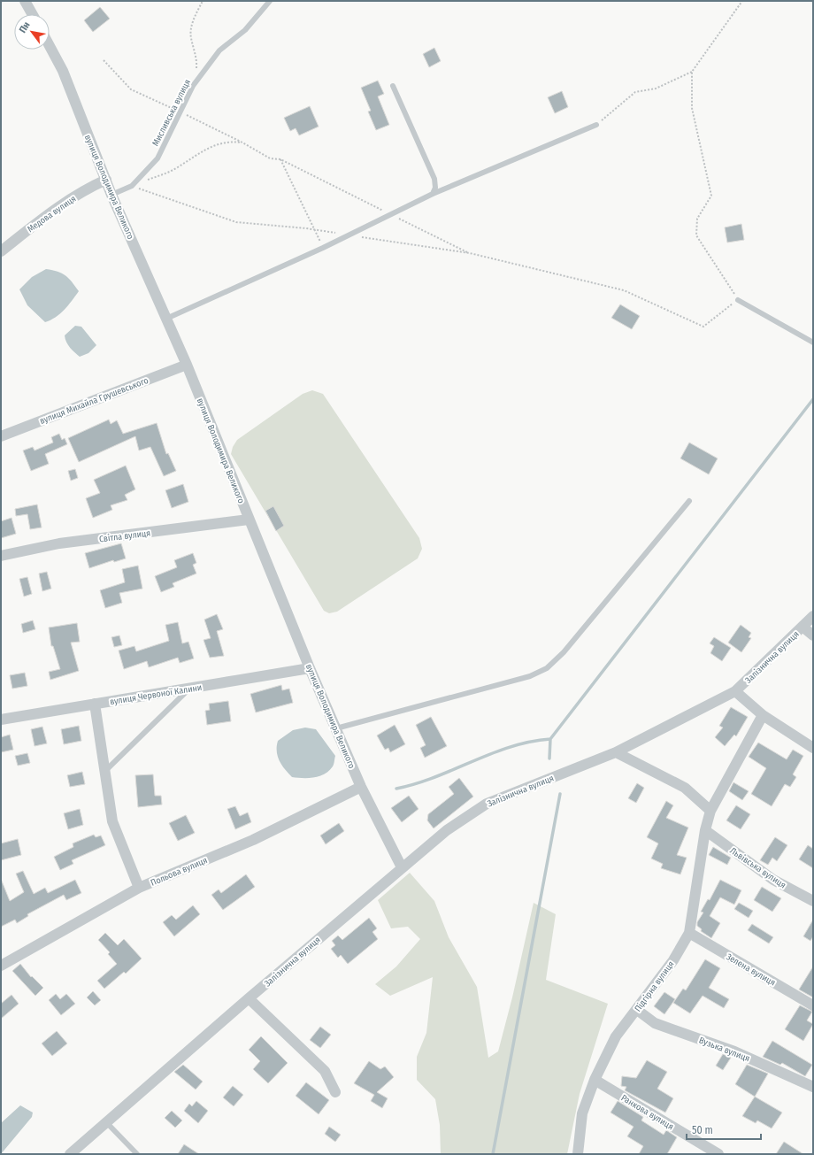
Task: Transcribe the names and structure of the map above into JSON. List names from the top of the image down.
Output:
{
  "streets": {
    "street": [
      "вулиця Володимира Великого",
      "Медова вулиця",
      "вулиця Михайла Грушевського",
      "Світла вулиця",
      "Залізнична вулиця",
      "вулиця Червоної Калини",
      "Львівська вулиця",
      "Польова вулиця",
      "Зелена вулиця",
      "Підгірна вулиця",
      "Вузька вулиця",
      "Ранкова вулиця"
    ],
    "lane": ["Мисливська вулиця"]
  },
  "crossings": [
    ["Мисливська вулиця", "вулиця Володимира Великого"],
    ["вулиця Володимира Великого", "Медова вулиця"],
    ["вулиця Володимира Великого", "вулиця Михайла Грушевського"],
    ["вулиця Володимира Великого", "Світла вулиця"],
    ["вулиця Володимира Великого", "Залізнична вулиця"],
    ["вулиця Володимира Великого", "вулиця Червоної Калини"],
    ["вулиця Володимира Великого", "Польова вулиця"],
    ["Львівська вулиця", "Підгірна вулиця"],
    ["Зелена вулиця", "Підгірна вулиця"],
    ["Підгірна вулиця", "Вузька вулиця"],
    ["Підгірна вулиця", "Ранкова вулиця"]
  ],
  "scale_bar": "50 m",
  "north": "top left"
}
